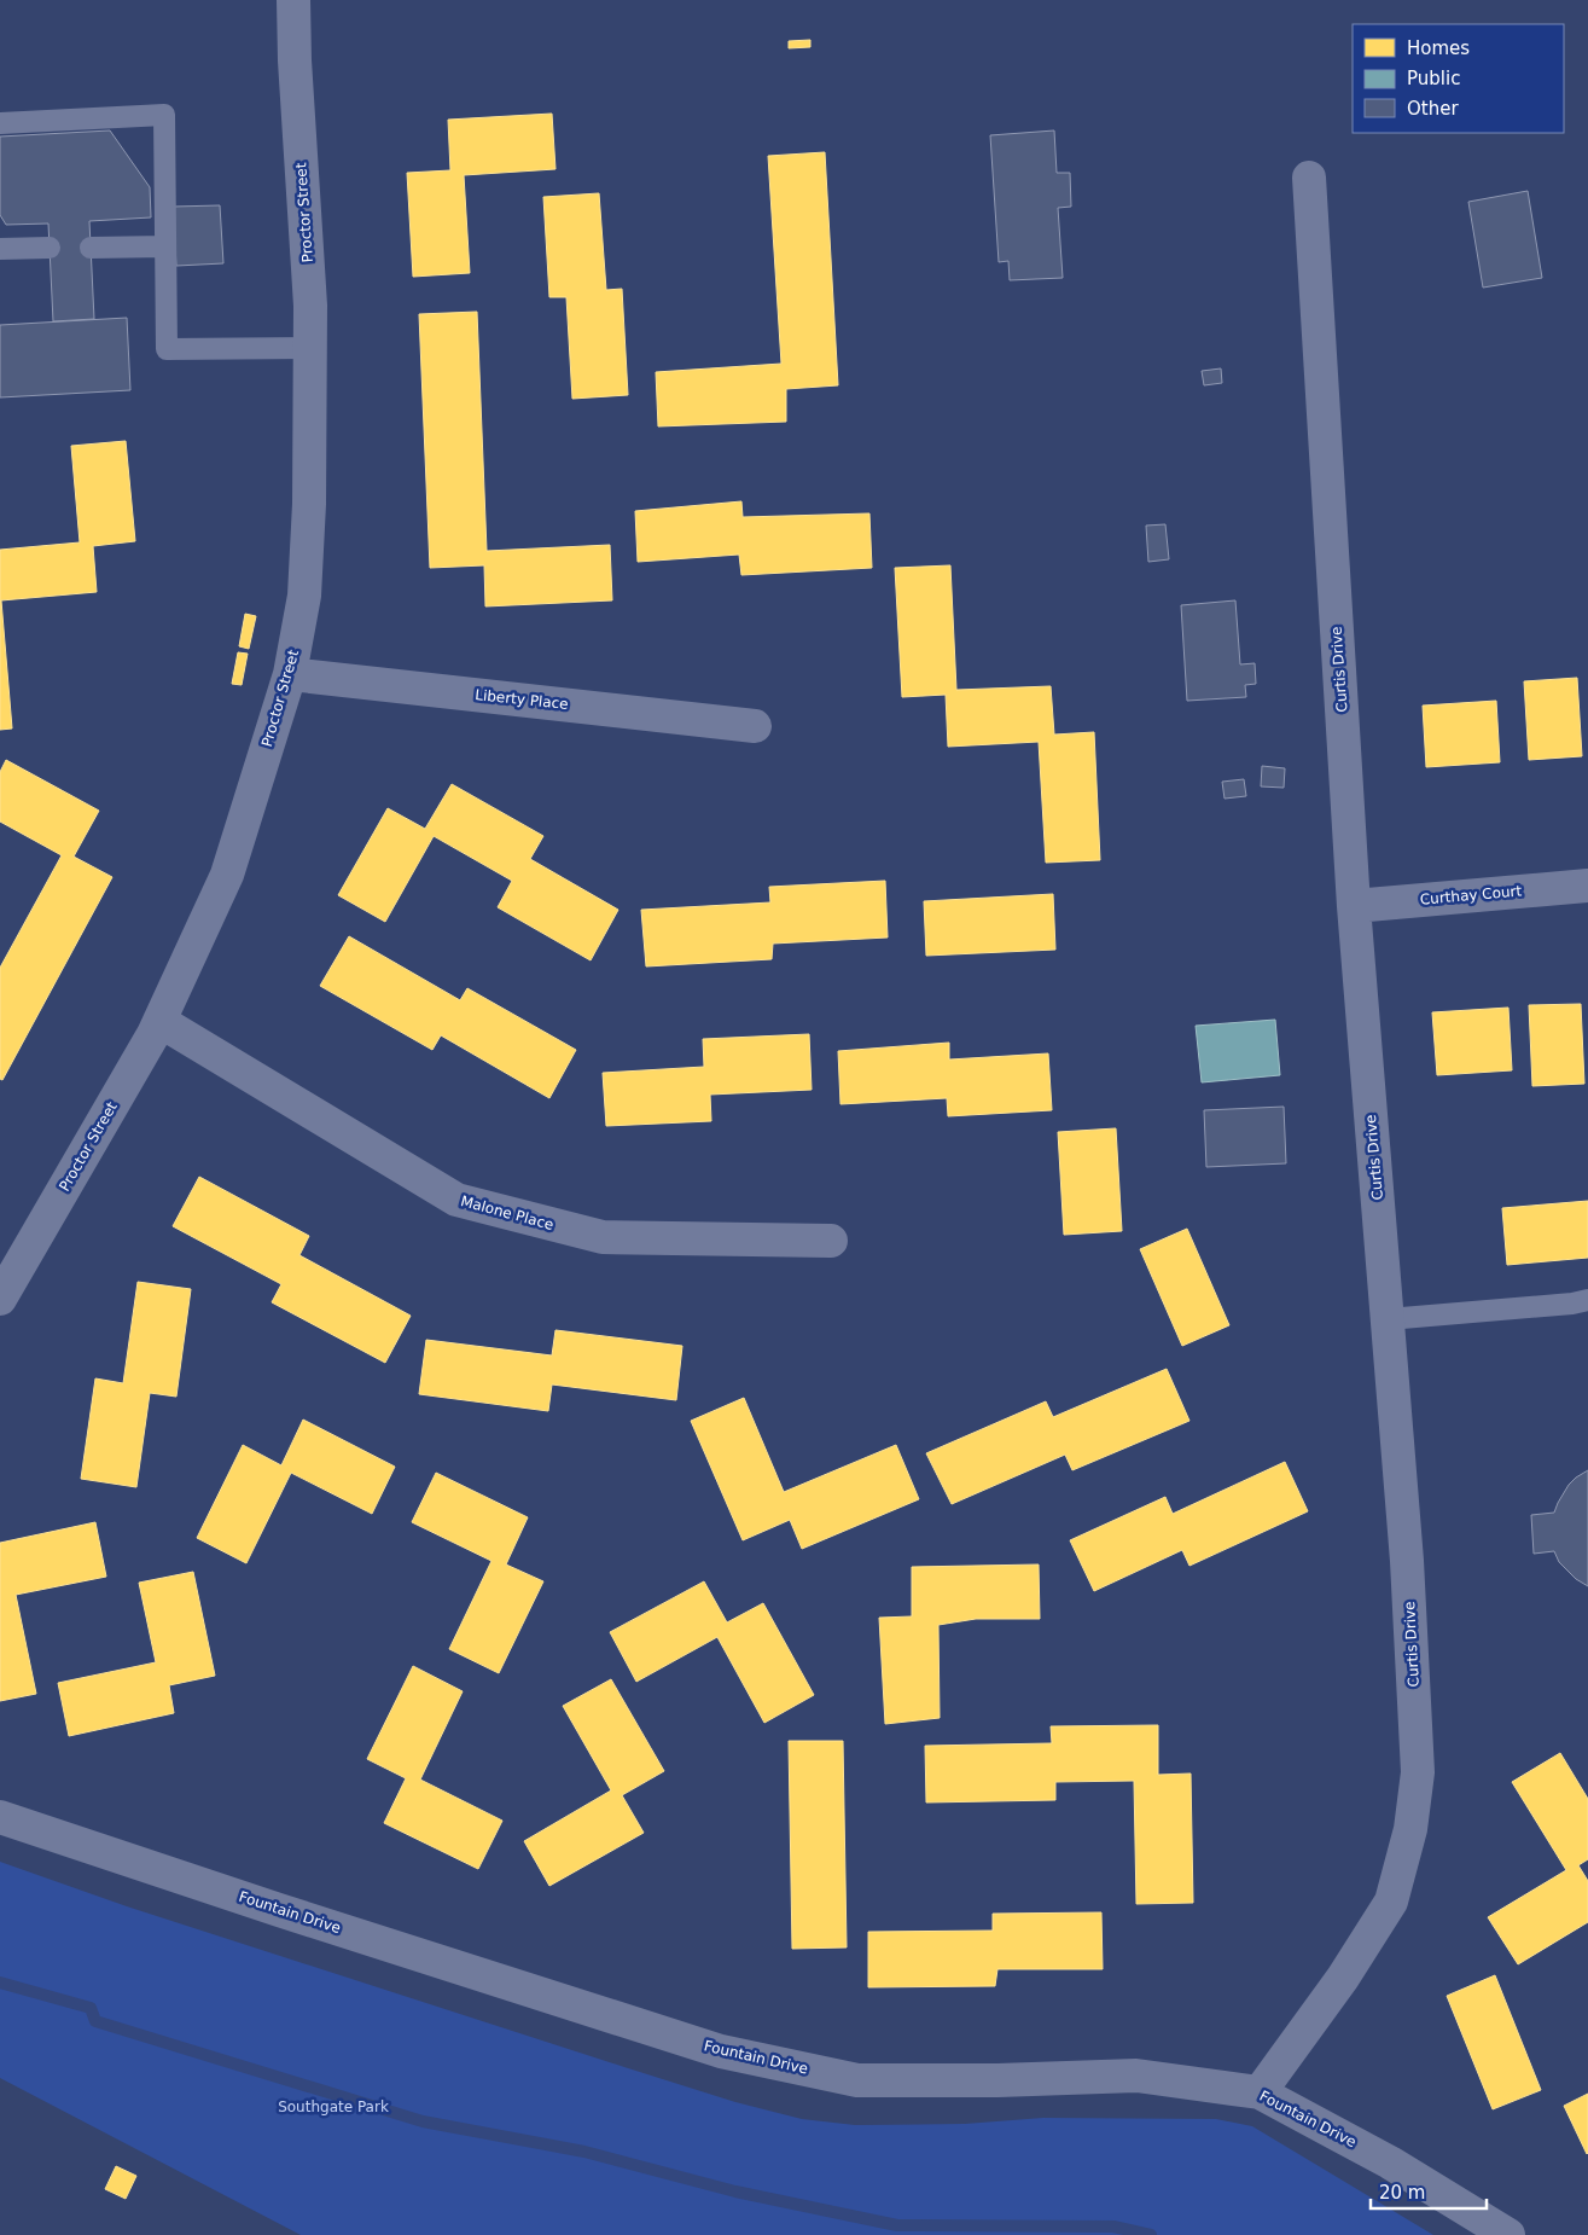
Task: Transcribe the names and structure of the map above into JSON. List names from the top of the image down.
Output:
{
  "streets": {
    "street": [
      "Proctor Street",
      "Curtis Drive",
      "Liberty Place",
      "Curthay Court",
      "Malone Place",
      "Fountain Drive"
    ]
  },
  "crossings": [
    ["Proctor Street", "Liberty Place"],
    ["Proctor Street", "Malone Place"],
    ["Curtis Drive", "Curthay Court"],
    ["Curtis Drive", "Fountain Drive"]
  ],
  "parks": ["Southgate Park"],
  "legend": ["Homes", "Public", "Other"],
  "scale_bar": "20 m"
}
